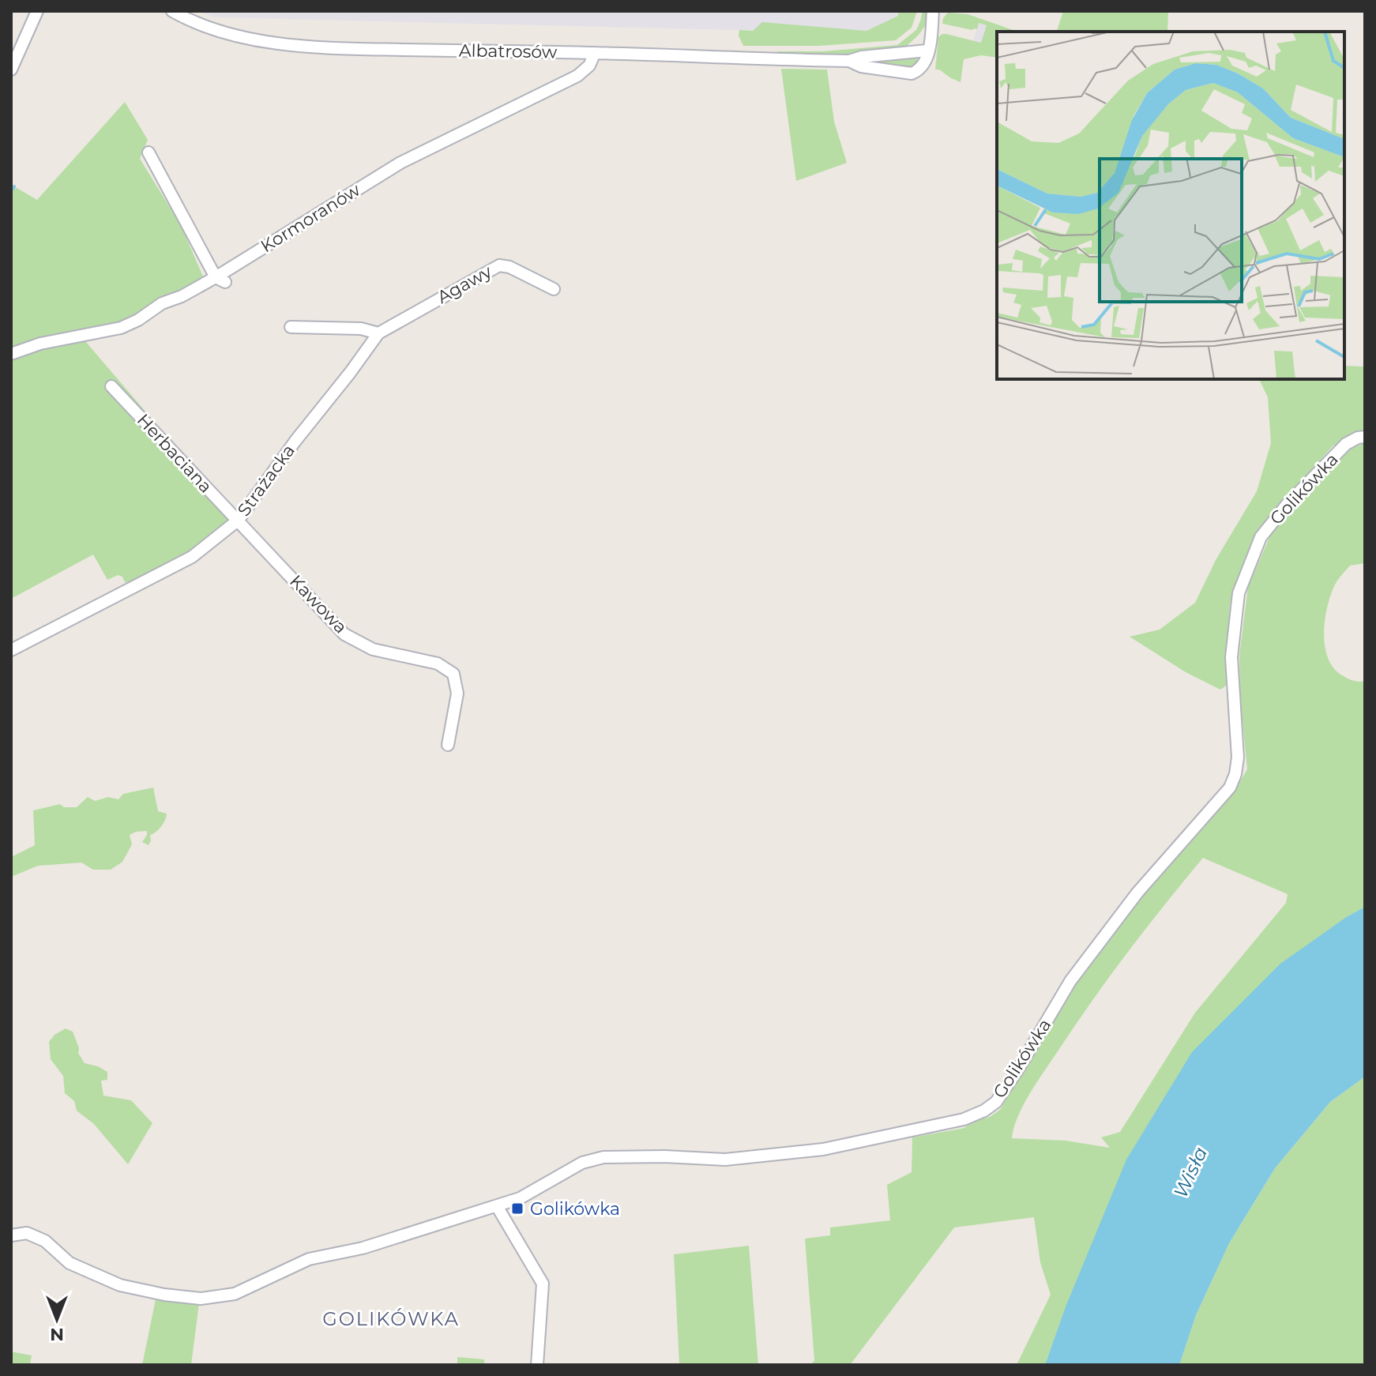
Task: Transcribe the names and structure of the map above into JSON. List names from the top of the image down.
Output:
{
  "streets": {
    "street": [
      "Albatrosów",
      "Kormoranów",
      "Agawy",
      "Herbaciana",
      "Strażacka",
      "Golikówka",
      "Kawowa"
    ]
  },
  "crossings": [
    ["Albatrosów", "Kormoranów"],
    ["Agawy", "Strażacka"],
    ["Herbaciana", "Strażacka"],
    ["Herbaciana", "Kawowa"],
    ["Strażacka", "Kawowa"]
  ],
  "districts": ["GOLIKÓWKA"],
  "water": ["Wisła"],
  "places": {
    "transit": ["Golikówka"]
  },
  "north": "bottom"
}
